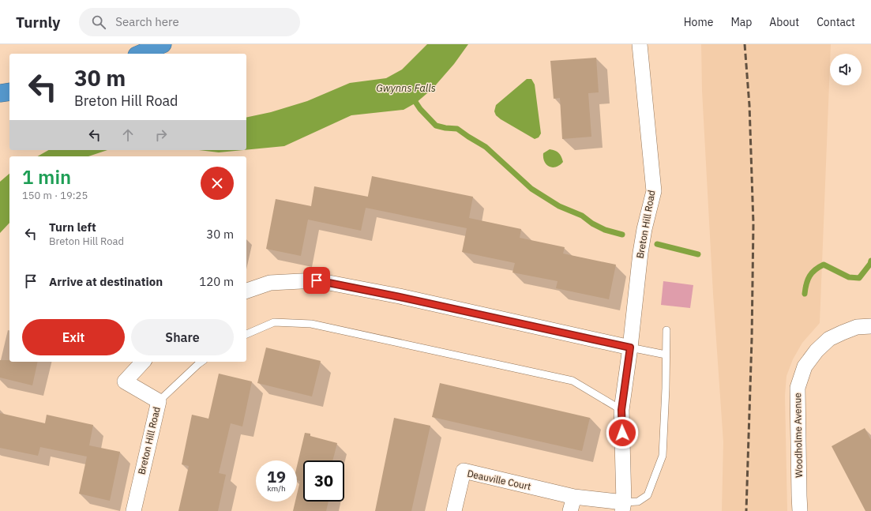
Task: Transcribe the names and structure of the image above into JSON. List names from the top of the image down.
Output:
{
  "streets": {
    "street": ["Breton Hill Road", "Woodholme Avenue", "Deauville Court"]
  },
  "crossings": [
    ["Breton Hill Road", "Deauville Court"]
  ],
  "water": ["Gwynns Falls"],
  "page": {
    "header": "Turnly",
    "search": "Search here",
    "nav": [
      "Home",
      "Map",
      "About",
      "Contact"
    ],
    "turn": ["30 m", "Breton Hill Road"],
    "heading": ["1 min", "150 m · 19:25"],
    "list": [
      {
        "name": "Turn left",
        "note": "Breton Hill Road",
        "value": "30 m"
      },
      {
        "name": "Arrive at destination",
        "value": "120 m"
      }
    ],
    "buttons": ["Exit", "Share"],
    "speed": "19 km/h",
    "limit": "30"
  }
}
